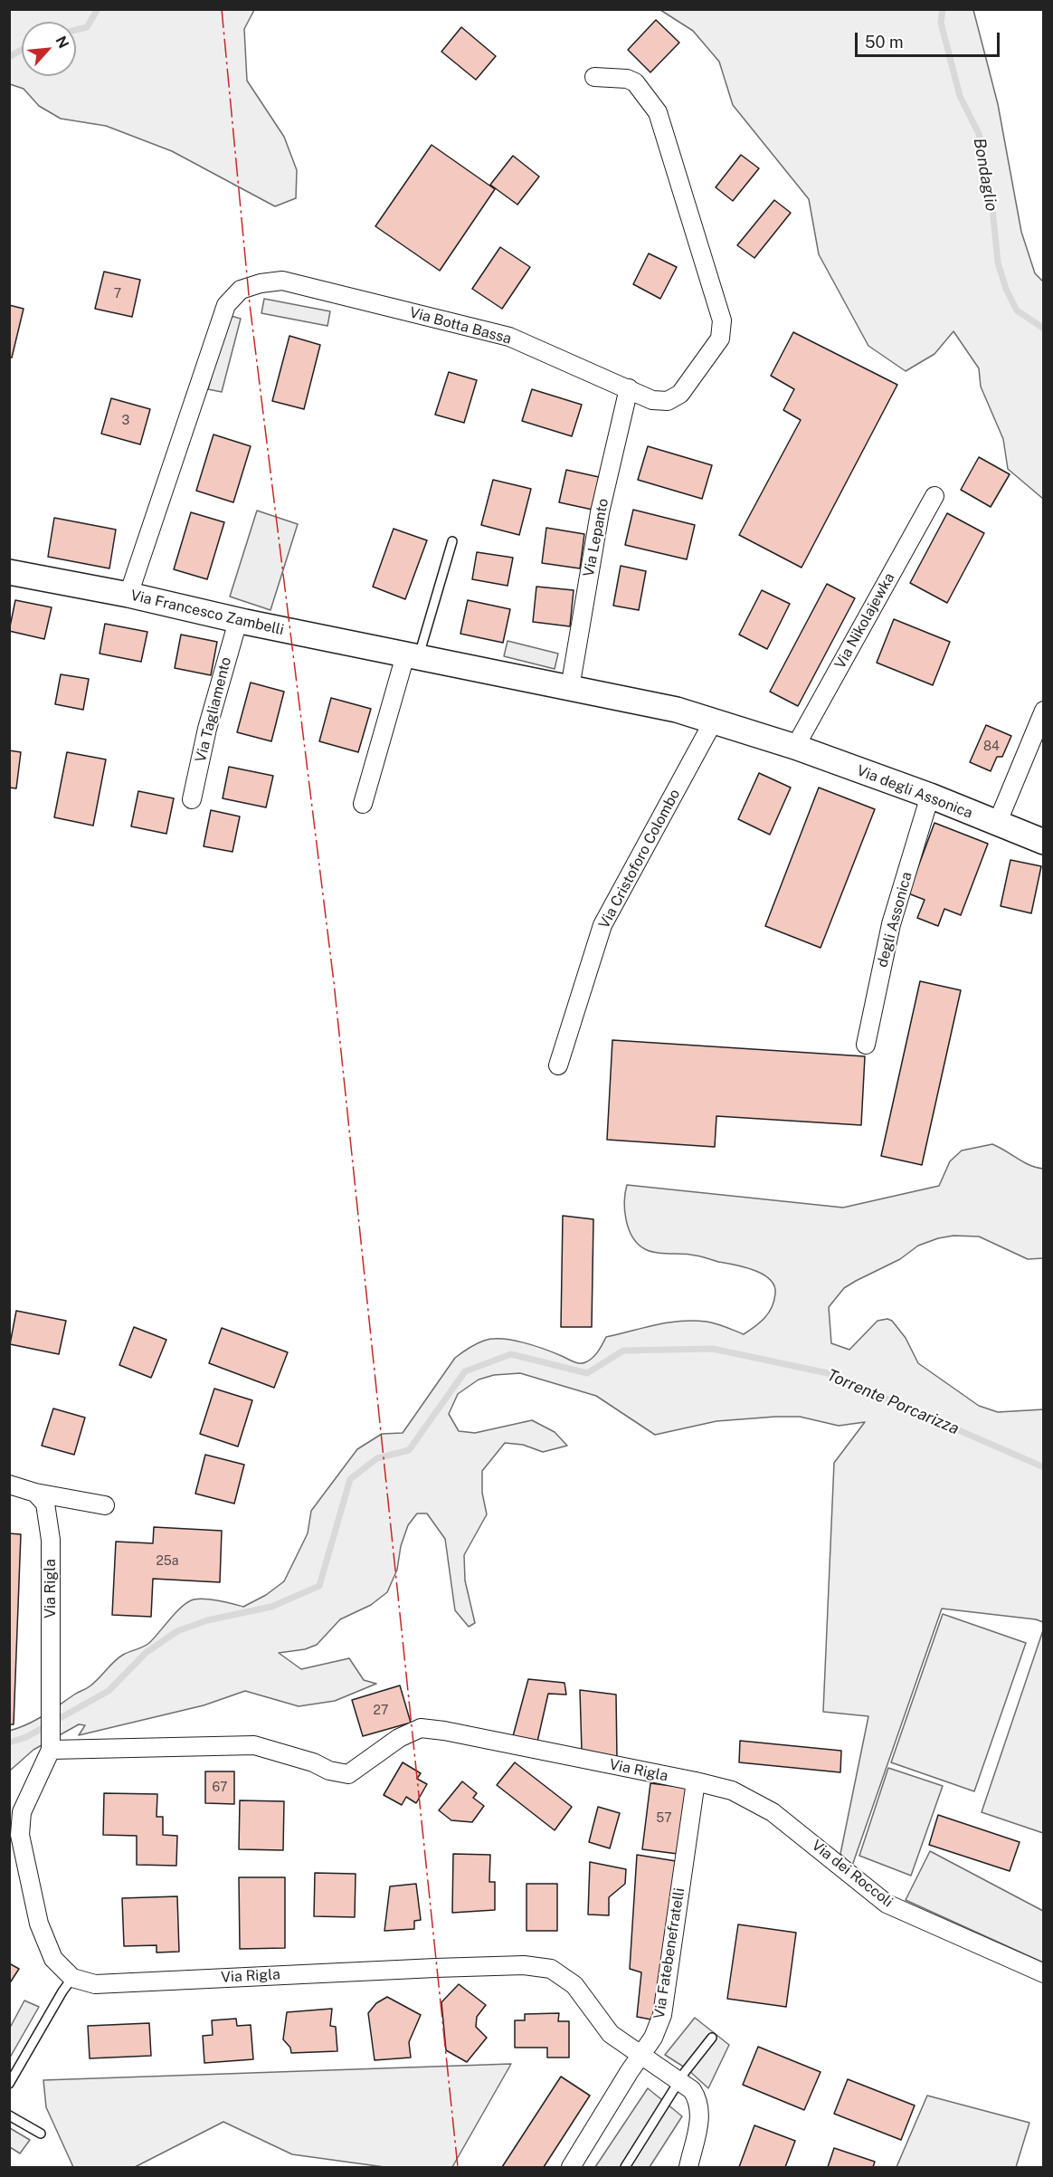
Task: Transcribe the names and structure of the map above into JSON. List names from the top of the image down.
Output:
{
  "streets": {
    "main road": ["Via Francesco Zambelli", "Via degli Assonica"],
    "street": [
      "Via Botta Bassa",
      "Via Lepanto",
      "Via Nikolajewka",
      "Via Tagliamento",
      "Via Cristoforo Colombo",
      "degli Assonica",
      "Via Rigla",
      "Via dei Roccoli",
      "Via Fatebenefratelli"
    ]
  },
  "crossings": [
    ["Via Botta Bassa", "Via Lepanto"],
    ["Via Botta Bassa", "Via Francesco Zambelli"],
    ["Via Lepanto", "Via Francesco Zambelli"],
    ["Via Francesco Zambelli", "Via Nikolajewka"],
    ["Via Francesco Zambelli", "Via Tagliamento"],
    ["Via Francesco Zambelli", "Via degli Assonica"],
    ["Via Francesco Zambelli", "Via Cristoforo Colombo"],
    ["Via Nikolajewka", "Via degli Assonica"],
    ["Via degli Assonica", "degli Assonica"],
    ["Via Rigla", "Via dei Roccoli"],
    ["Via Rigla", "Via Fatebenefratelli"],
    ["Via dei Roccoli", "Via Fatebenefratelli"]
  ],
  "water": ["Bondaglio", "Torrente Porcarizza"],
  "house_numbers": [
    "7",
    "3",
    "84",
    "25a",
    "27",
    "67",
    "57"
  ],
  "scale_bar": "50 m",
  "north": "top right"
}
